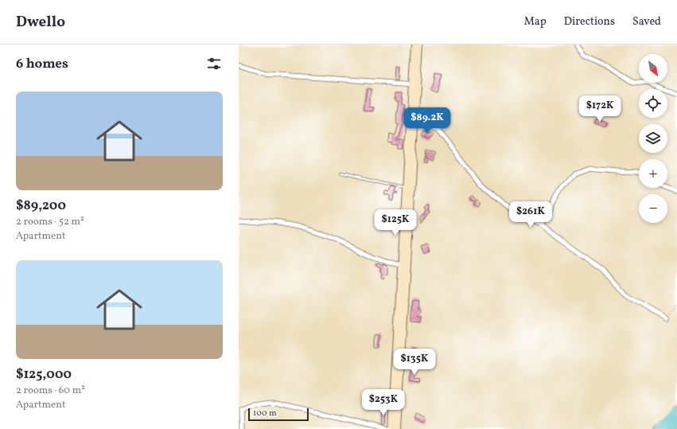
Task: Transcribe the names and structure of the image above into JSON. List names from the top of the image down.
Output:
{
  "scale_bar": "100 m",
  "north": "bottom right",
  "page": {
    "header": "Dwello",
    "nav": ["Map", "Directions", "Saved"],
    "heading": "6 homes",
    "map_buttons": ["+", "−"],
    "list": [
      {
        "name": "$89,200",
        "note": "2 rooms · 52 m² · Apartment"
      },
      {
        "name": "$125,000",
        "note": "2 rooms · 60 m² · Apartment"
      }
    ],
    "price": [
      "$172K",
      "$89.2K",
      "$261K",
      "$125K",
      "$135K",
      "$253K"
    ],
    "scale": "100 m"
  }
}
